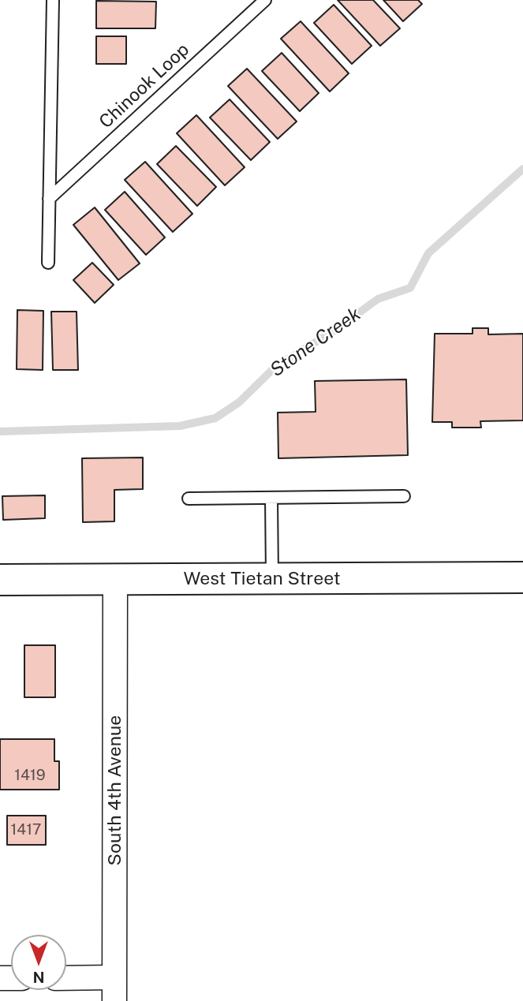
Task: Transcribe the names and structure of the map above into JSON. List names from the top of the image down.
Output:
{
  "streets": {
    "main road": ["West Tietan Street"],
    "street": ["South 4th Avenue"],
    "lane": ["Chinook Loop"]
  },
  "crossings": [
    ["West Tietan Street", "South 4th Avenue"]
  ],
  "water": ["Stone Creek"],
  "house_numbers": ["1419", "1417"],
  "north": "bottom"
}
